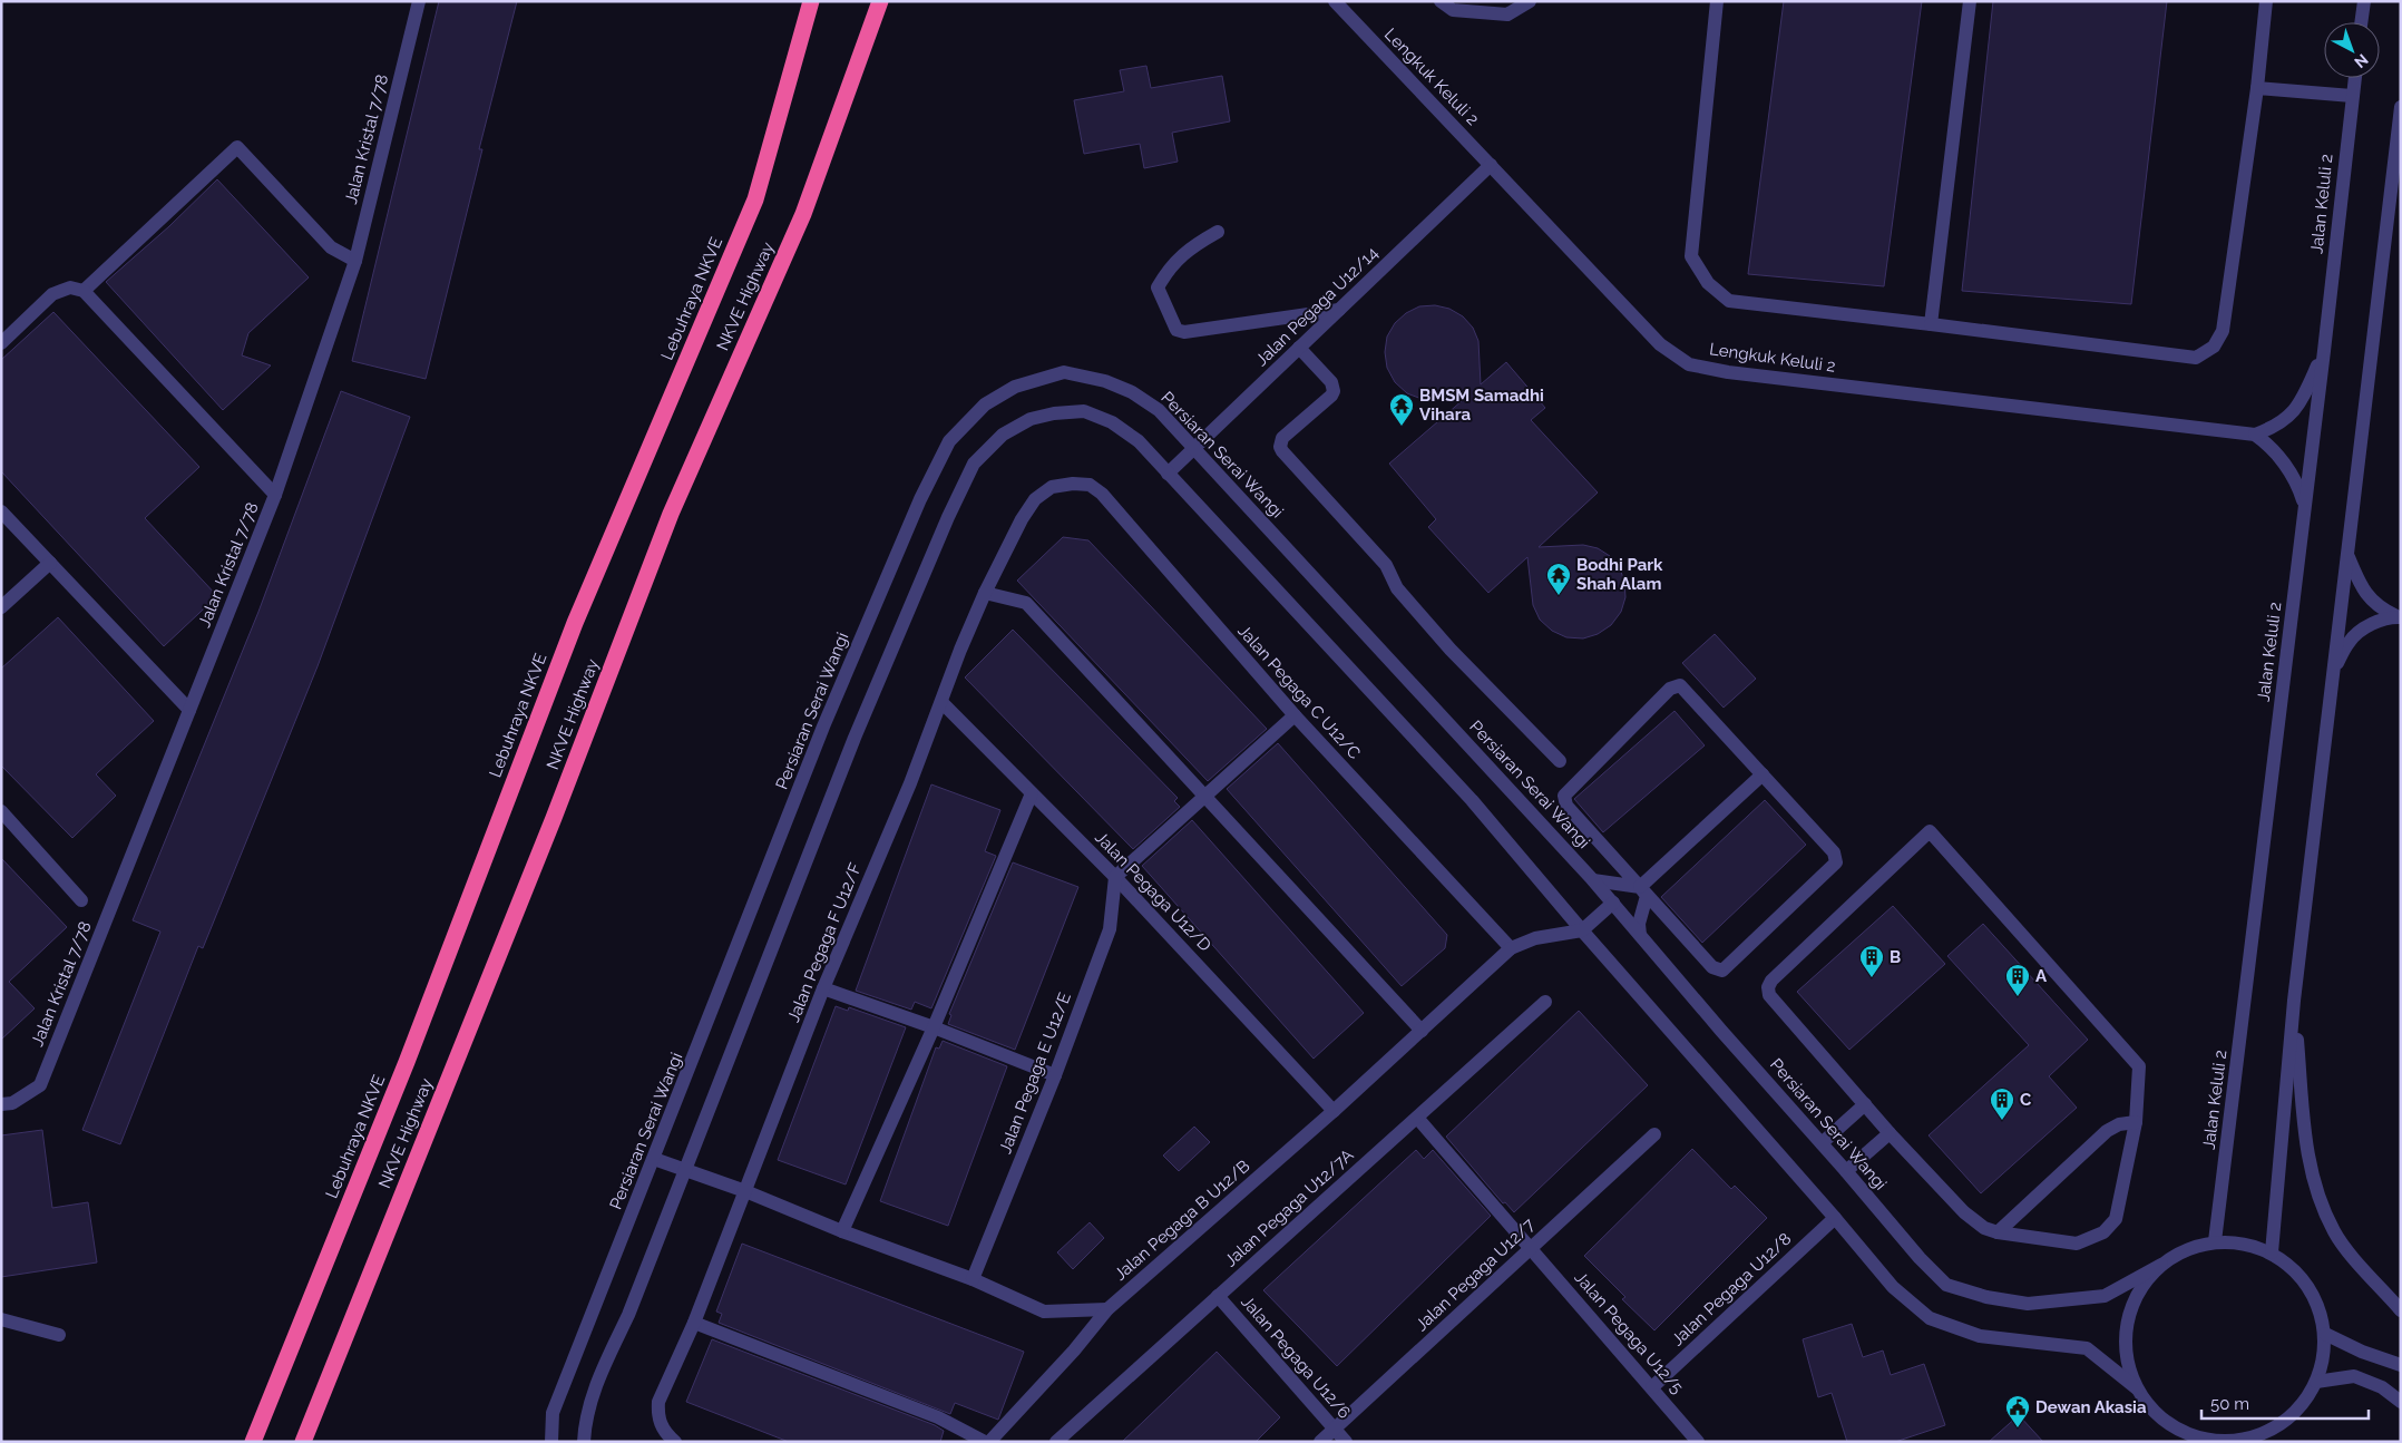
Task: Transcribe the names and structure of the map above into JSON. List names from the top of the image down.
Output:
{
  "streets": {
    "highway": ["NKVE Highway", "Lebuhraya NKVE"],
    "street": [
      "Lengkuk Keluli 2",
      "Jalan Kristal 7/78",
      "Jalan Keluli 2",
      "Jalan Pegaga U12/14",
      "Persiaran Serai Wangi",
      "Jalan Pegaga C U12/C",
      "Jalan Pegaga U12/D",
      "Jalan Pegaga F U12/F",
      "Jalan Pegaga E U12/E",
      "Jalan Pegaga U12/7A",
      "Jalan Pegaga B U12/B",
      "Jalan Pegaga U12/7",
      "Jalan Pegaga U12/8",
      "Jalan Pegaga U12/5",
      "Jalan Pegaga U12/6"
    ]
  },
  "crossings": [
    ["Lengkuk Keluli 2", "Jalan Pegaga U12/14"],
    ["Jalan Pegaga U12/14", "Persiaran Serai Wangi"],
    ["Jalan Pegaga C U12/C", "Jalan Pegaga F U12/F"],
    ["Jalan Pegaga C U12/C", "Jalan Pegaga B U12/B"],
    ["Jalan Pegaga U12/D", "Jalan Pegaga F U12/F"],
    ["Jalan Pegaga U12/D", "Jalan Pegaga E U12/E"],
    ["Jalan Pegaga U12/D", "Jalan Pegaga B U12/B"],
    ["Jalan Pegaga U12/7A", "Jalan Pegaga U12/5"],
    ["Jalan Pegaga U12/7A", "Jalan Pegaga U12/6"],
    ["Jalan Pegaga U12/7", "Jalan Pegaga U12/5"],
    ["Jalan Pegaga U12/7", "Jalan Pegaga U12/6"],
    ["Jalan Pegaga U12/8", "Jalan Pegaga U12/5"]
  ],
  "places": {
    "temple": ["BMSM Samadhi Vihara", "Bodhi Park Shah Alam"],
    "building": ["B", "A", "C"],
    "public building": ["Dewan Akasia"]
  },
  "scale_bar": "50 m",
  "north": "bottom right"
}
